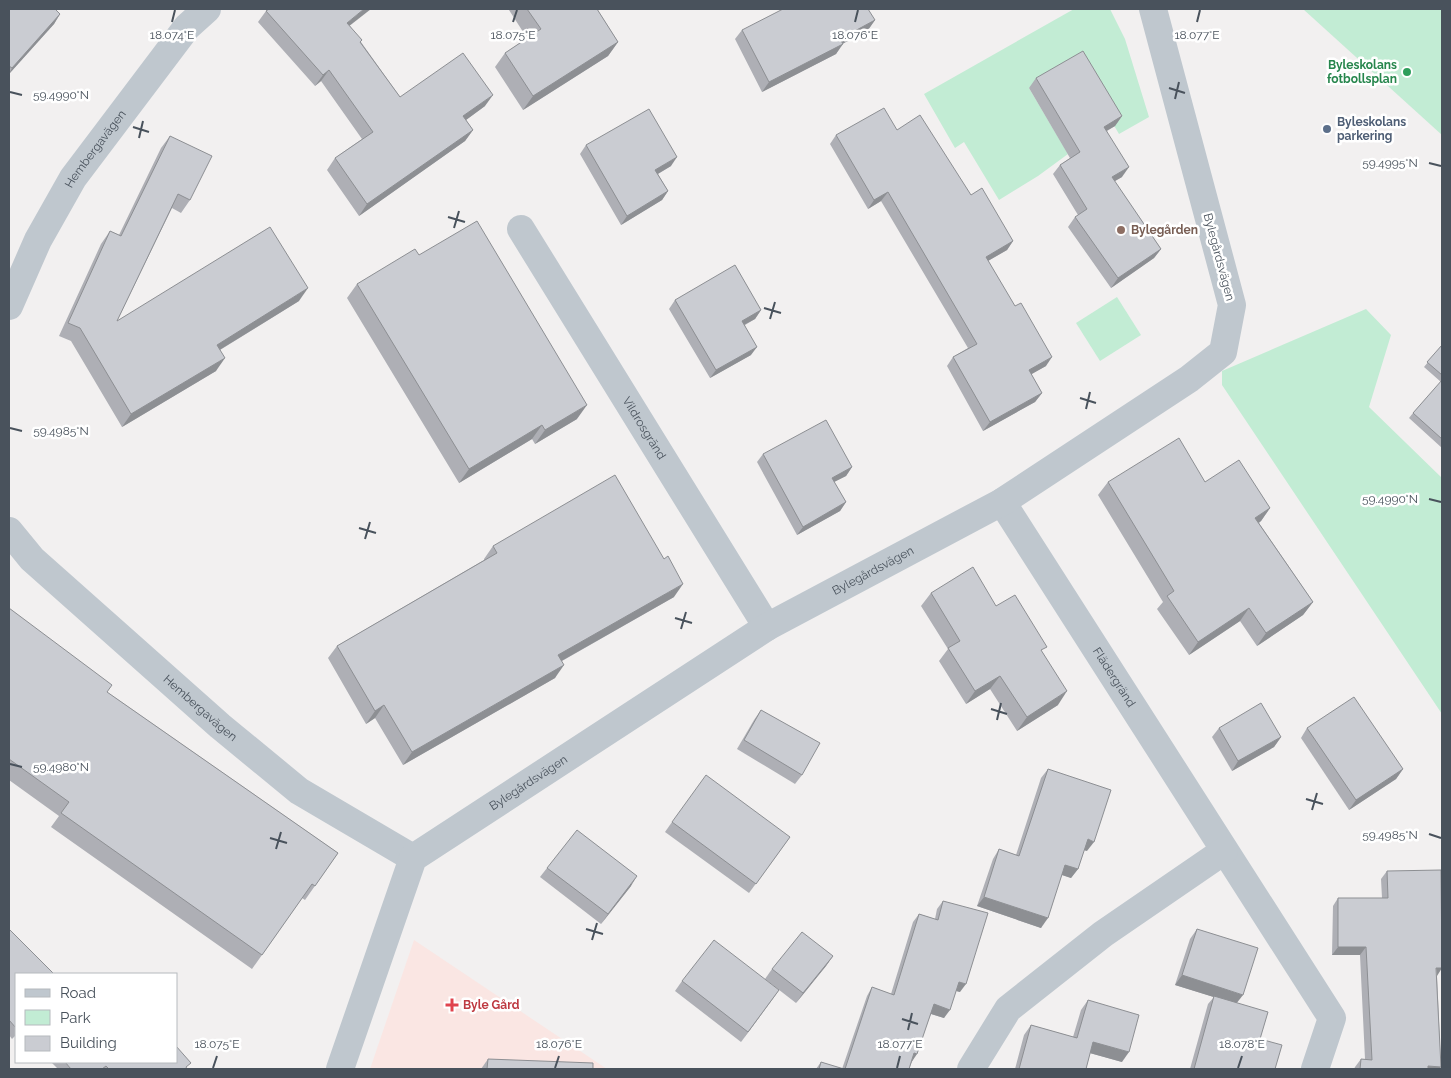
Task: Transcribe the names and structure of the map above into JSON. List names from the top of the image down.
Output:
{
  "streets": {
    "street": [
      "Hembergavägen",
      "Bylegårdsvägen",
      "Vildrosgränd",
      "Flädergränd"
    ]
  },
  "crossings": [
    ["Hembergavägen", "Bylegårdsvägen"],
    ["Bylegårdsvägen", "Vildrosgränd"],
    ["Bylegårdsvägen", "Flädergränd"]
  ],
  "places": {
    "other": ["Byleskolans fotbollsplan", "Byleskolans parkering", "Bylegården"],
    "health": ["Byle Gård"]
  },
  "legend": ["Road", "Park", "Building"],
  "coordinates": [
    "18.074°E",
    "18.075°E",
    "18.076°E",
    "18.077°E",
    "59.4990°N",
    "59.4995°N",
    "59.4985°N",
    "59.4980°N",
    "18.078°E"
  ]
}
